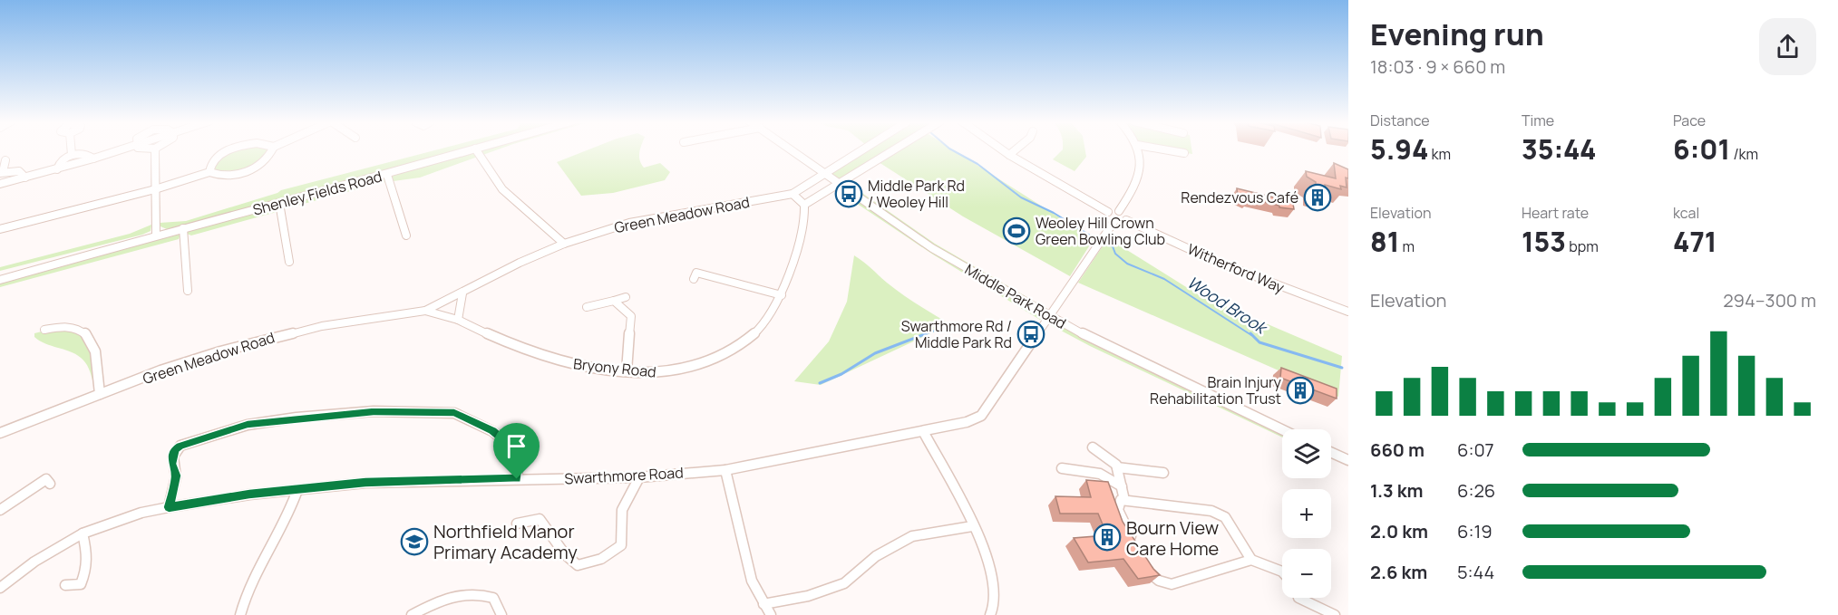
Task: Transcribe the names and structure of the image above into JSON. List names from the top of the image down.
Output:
{
  "streets": {
    "street": [
      "Shenley Fields Road",
      "Green Meadow Road",
      "Witherford Way",
      "Middle Park Road",
      "Bryony Road",
      "Swarthmore Road"
    ]
  },
  "crossings": [
    ["Green Meadow Road", "Bryony Road"],
    ["Middle Park Road", "Swarthmore Road"]
  ],
  "water": ["Wood Brook"],
  "places": {
    "bus stop": ["Middle Park Rd / Weoley Hill", "Swarthmore Rd / Middle Park Rd"],
    "building": ["Rendezvous Café", "Brain Injury Rehabilitation Trust", "Bourn View Care Home"],
    "sports": ["Weoley Hill Crown Green Bowling Club"],
    "school or university": ["Northfield Manor Primary Academy"]
  },
  "page": {
    "heading": ["Evening run", "18:03 · 9 × 660 m"],
    "stats": [
      ["Distance", "5.94 km"],
      ["Time", "35:44"],
      ["Pace", "6:01 /km"],
      ["Elevation", "81 m"],
      ["Heart rate", "153 bpm"],
      ["kcal", "471"]
    ],
    "chart": ["Elevation", "294–300 m"],
    "map_buttons": ["+", "−"],
    "list": [
      {
        "name": "660 m",
        "note": "6:07"
      },
      {
        "name": "1.3 km",
        "note": "6:26"
      },
      {
        "name": "2.0 km",
        "note": "6:19"
      },
      {
        "name": "2.6 km",
        "note": "5:44"
      }
    ]
  }
}
